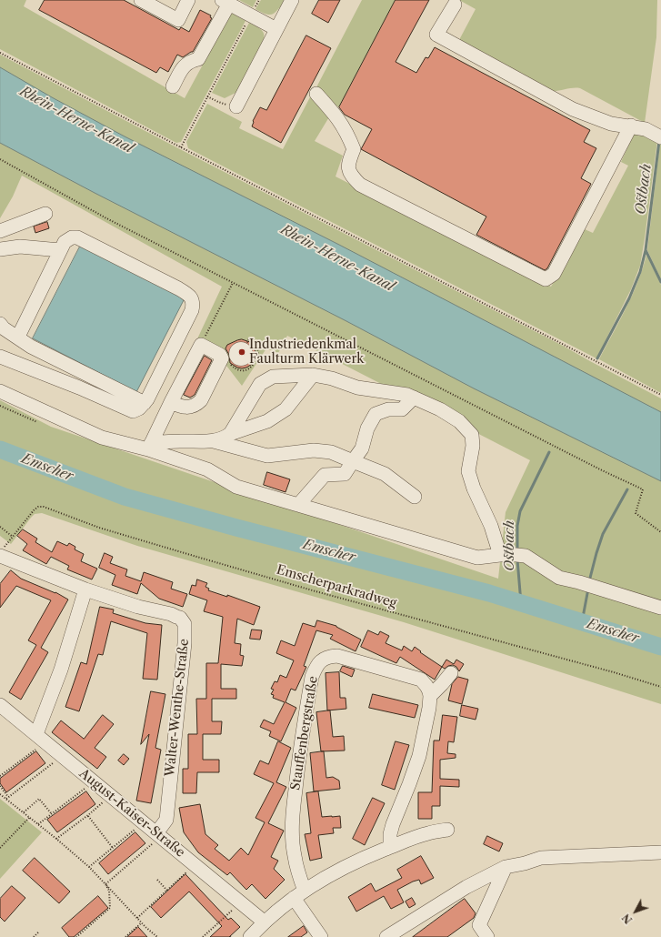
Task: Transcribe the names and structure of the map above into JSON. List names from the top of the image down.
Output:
{
  "streets": {
    "street": ["Walter-Wenthe-Straße", "Stauffenbergstraße", "August-Kaiser-Straße"],
    "path": ["Emscherparkradweg"]
  },
  "crossings": [
    ["Emscherparkradweg", "Walter-Wenthe-Straße"],
    ["Walter-Wenthe-Straße", "August-Kaiser-Straße"]
  ],
  "water": ["Rhein-Herne-Kanal", "Ostbach", "Emscher"],
  "places": ["Industriedenkmal Faulturm Klärwerk"],
  "north": "bottom left"
}
